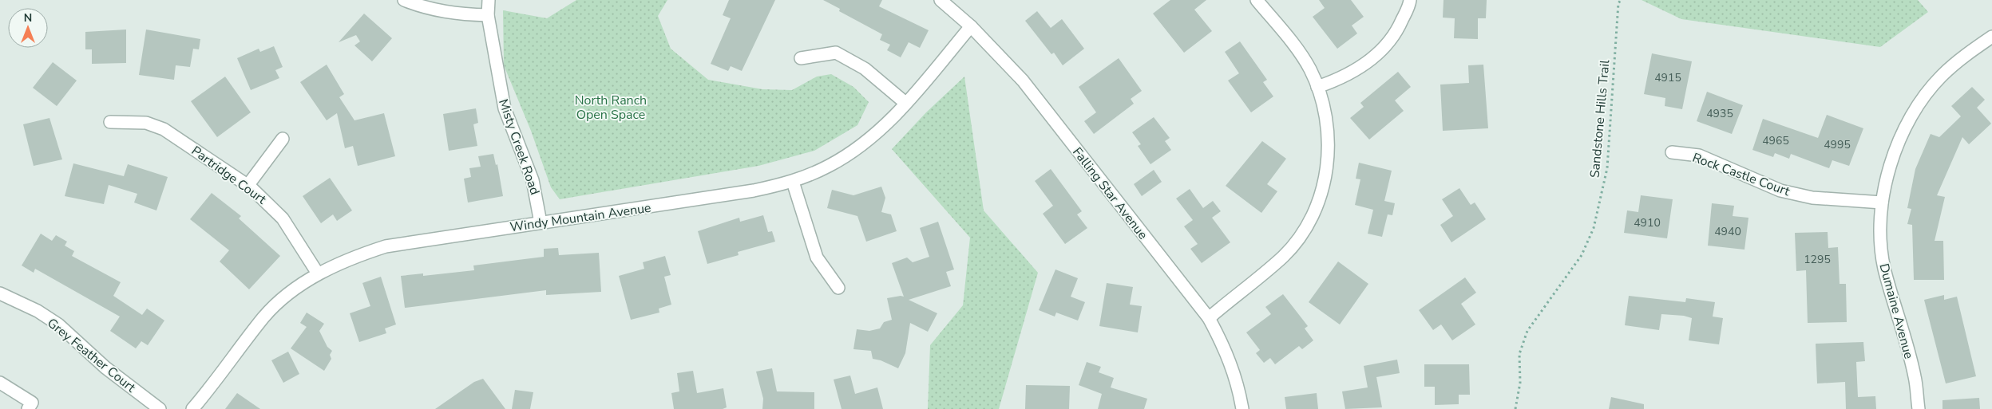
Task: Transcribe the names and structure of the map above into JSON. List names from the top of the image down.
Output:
{
  "streets": {
    "street": [
      "Misty Creek Road",
      "Rock Castle Court",
      "Partridge Court",
      "Falling Star Avenue",
      "Windy Mountain Avenue",
      "Dumaine Avenue",
      "Grey Feather Court"
    ],
    "path": ["Sandstone Hills Trail"]
  },
  "crossings": [
    ["Misty Creek Road", "Windy Mountain Avenue"],
    ["Rock Castle Court", "Dumaine Avenue"],
    ["Partridge Court", "Windy Mountain Avenue"],
    ["Falling Star Avenue", "Windy Mountain Avenue"]
  ],
  "parks": ["North Ranch Open Space"],
  "house_numbers": [
    "4915",
    "4935",
    "4965",
    "4995",
    "4910",
    "4940",
    "1295"
  ],
  "north": "top"
}
